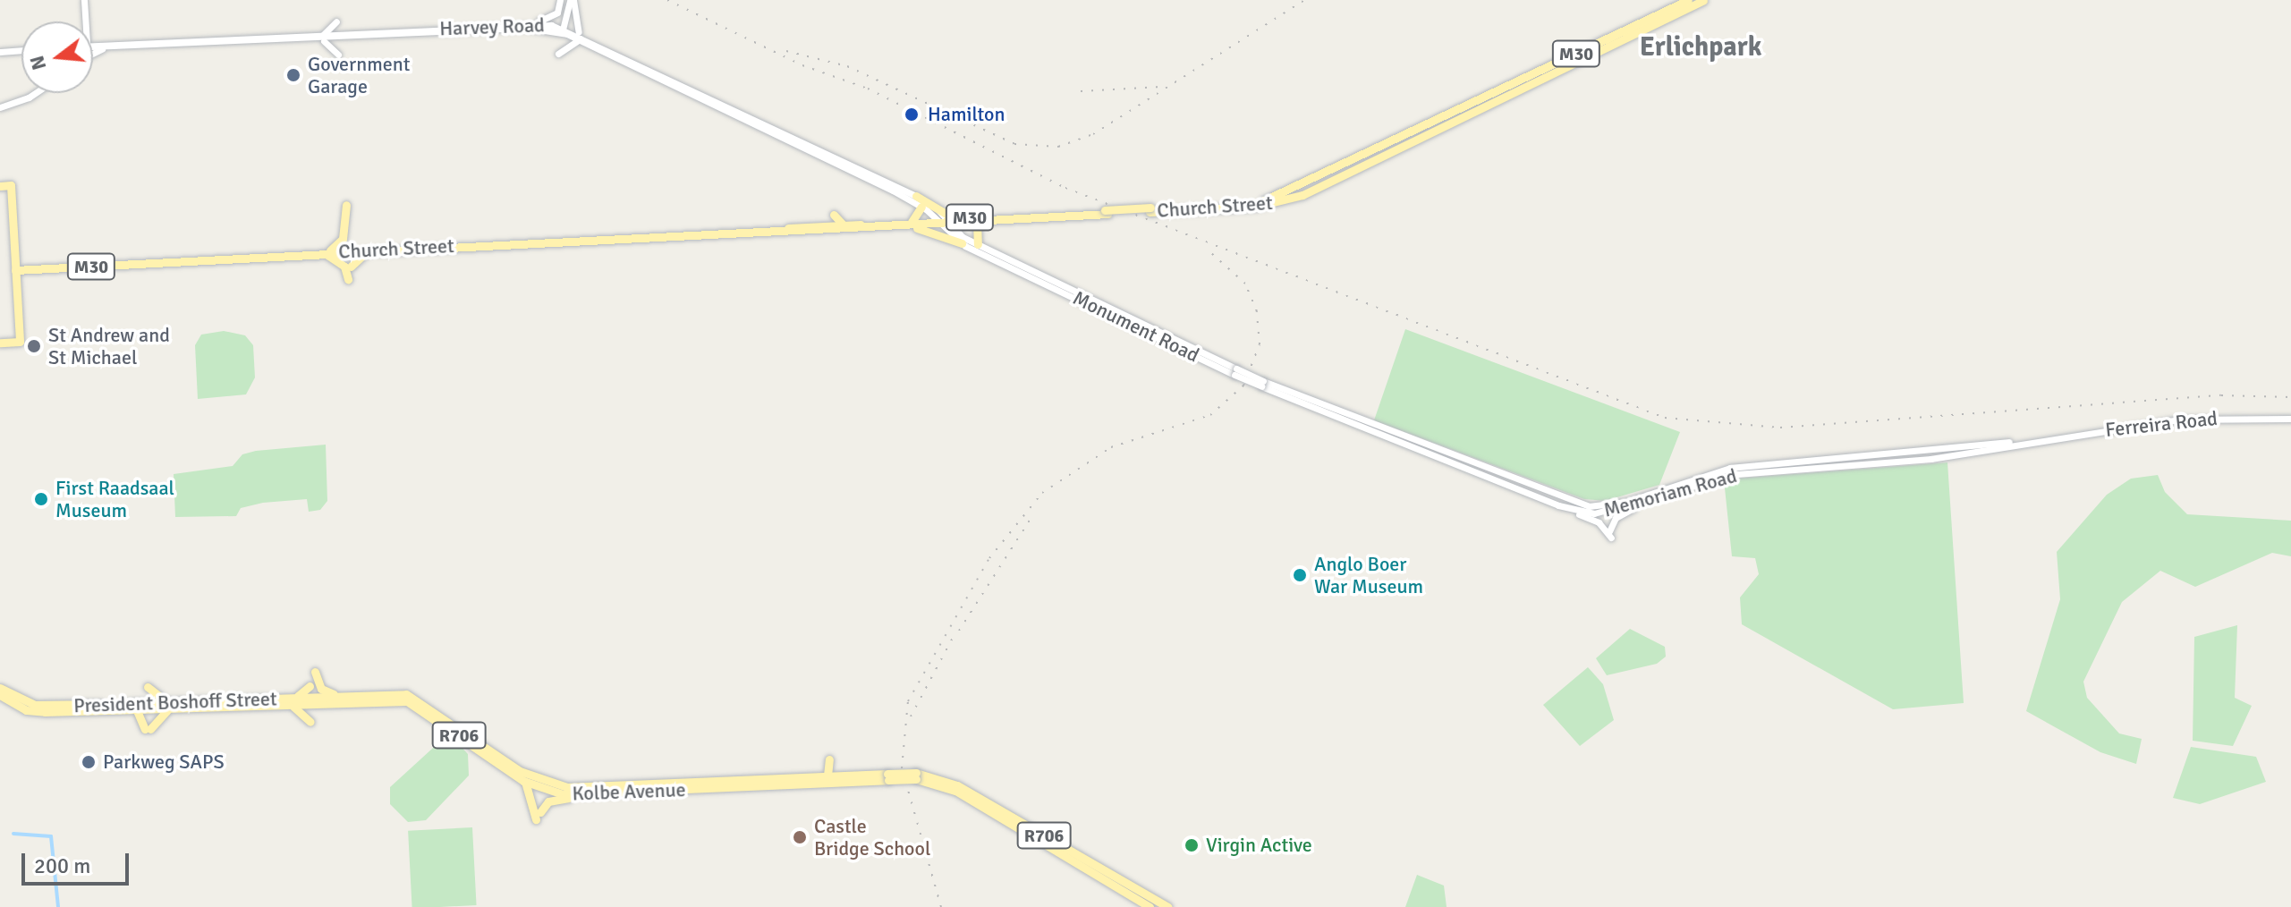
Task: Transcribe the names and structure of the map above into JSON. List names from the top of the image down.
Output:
{
  "streets": {
    "main road": [
      "Harvey Road",
      "M30",
      "Church Street",
      "Monument Road",
      "Ferreira Road",
      "Memoriam Road",
      "President Boshoff Street",
      "R706",
      "Kolbe Avenue"
    ]
  },
  "crossings": [
    ["Harvey Road", "Church Street"],
    ["Harvey Road", "Monument Road"],
    ["Church Street", "Monument Road"],
    ["Monument Road", "Memoriam Road"],
    ["Ferreira Road", "Memoriam Road"],
    ["President Boshoff Street", "R706"],
    ["President Boshoff Street", "Kolbe Avenue"],
    ["R706", "Kolbe Avenue"]
  ],
  "districts": ["Erlichpark"],
  "places": [
    "Government Garage",
    "Hamilton",
    "St Andrew and St Michael",
    "First Raadsaal Museum",
    "Anglo Boer War Museum",
    "Parkweg SAPS",
    "Castle Bridge School",
    "Virgin Active"
  ],
  "scale_bar": "200 m",
  "north": "left"
}
